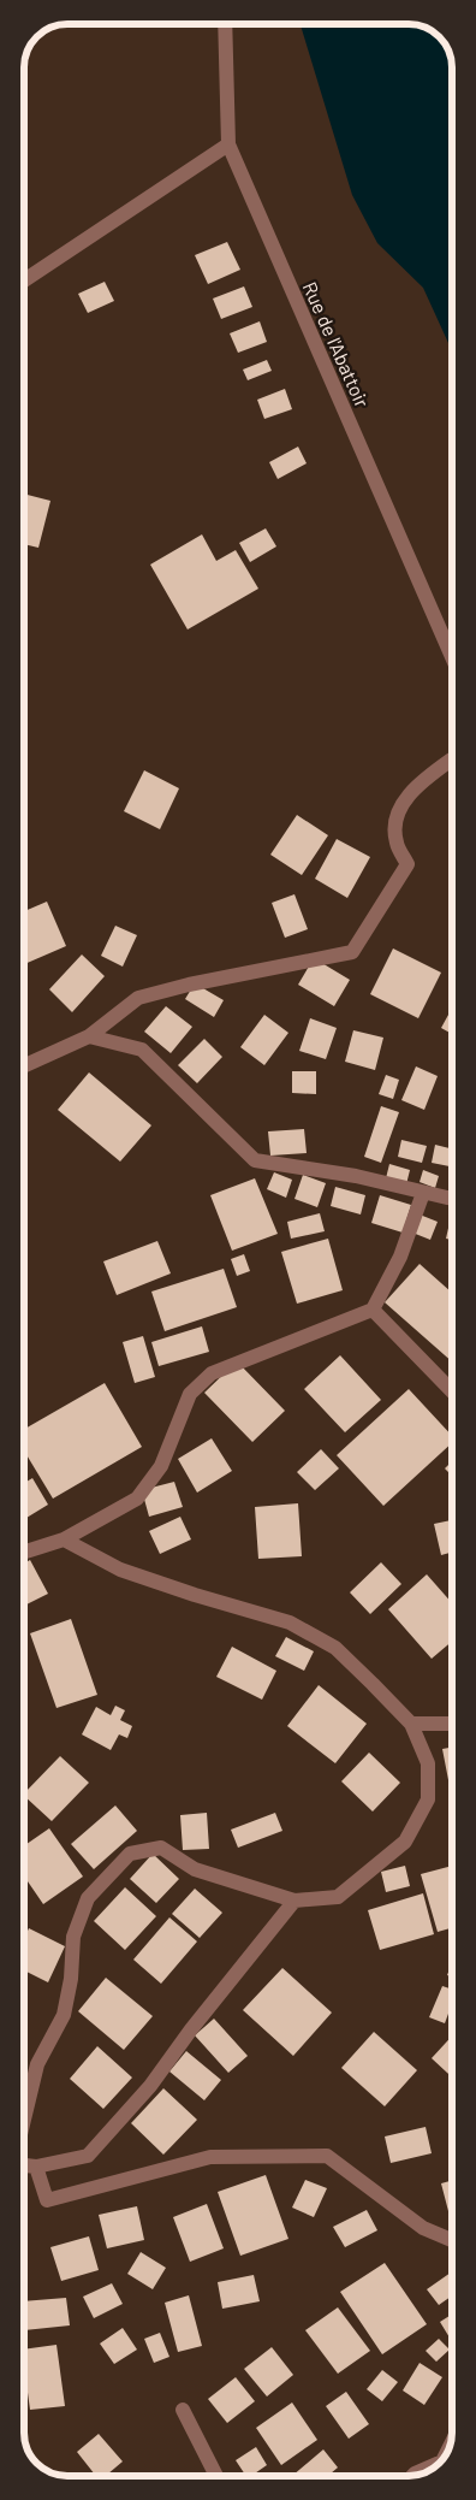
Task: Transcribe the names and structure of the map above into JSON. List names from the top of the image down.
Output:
{
  "streets": {
    "street": ["Rue de l'Abattoir"]
  }
}
